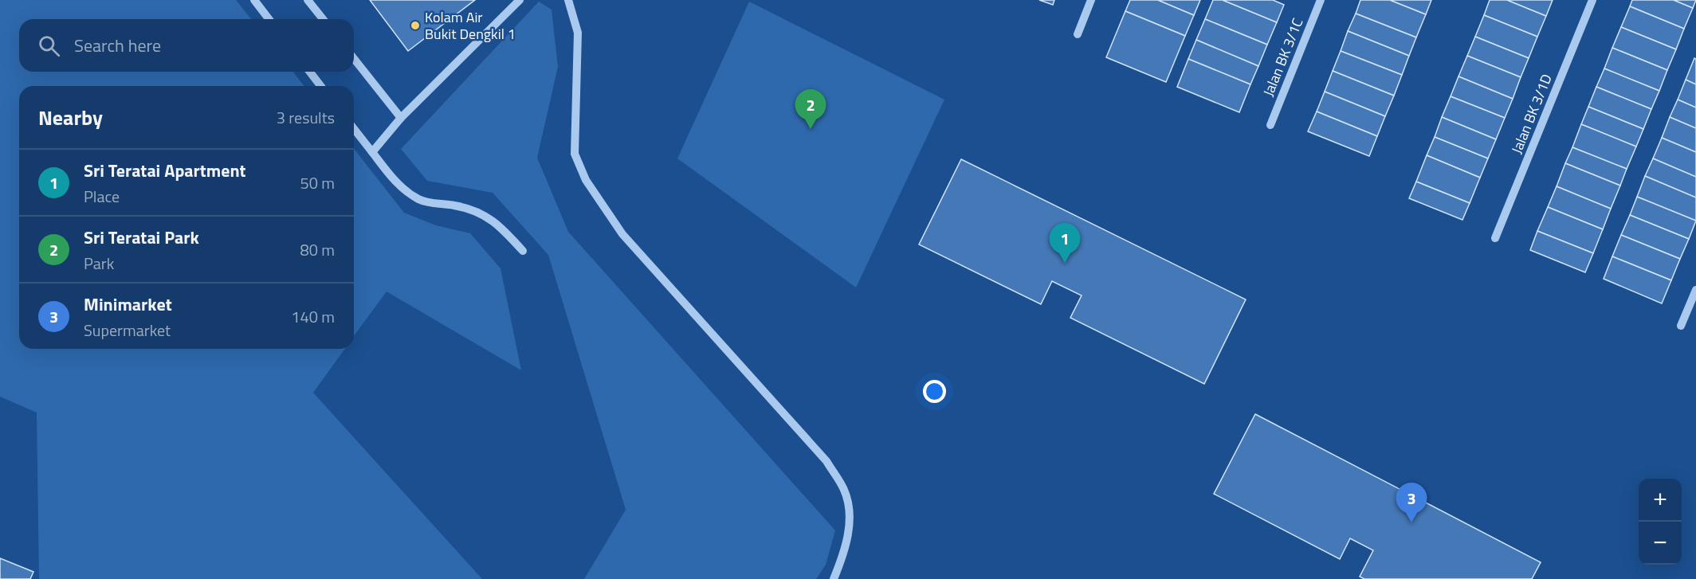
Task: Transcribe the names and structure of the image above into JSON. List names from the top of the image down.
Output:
{
  "streets": {
    "street": ["Jalan BK 3/1C", "Jalan BK 3/1D"]
  },
  "places": ["Kolam Air Bukit Dengkil 1"],
  "page": {
    "search": "Search here",
    "heading": ["Nearby", "3 results"],
    "pins": ["2", "1", "3"],
    "list": [
      {
        "mark": "1",
        "name": "Sri Teratai Apartment",
        "note": "Place",
        "value": "50 m"
      },
      {
        "mark": "2",
        "name": "Sri Teratai Park",
        "note": "Park",
        "value": "80 m"
      },
      {
        "mark": "3",
        "name": "Minimarket",
        "note": "Supermarket",
        "value": "140 m"
      }
    ],
    "map_buttons": ["+", "−"]
  }
}
